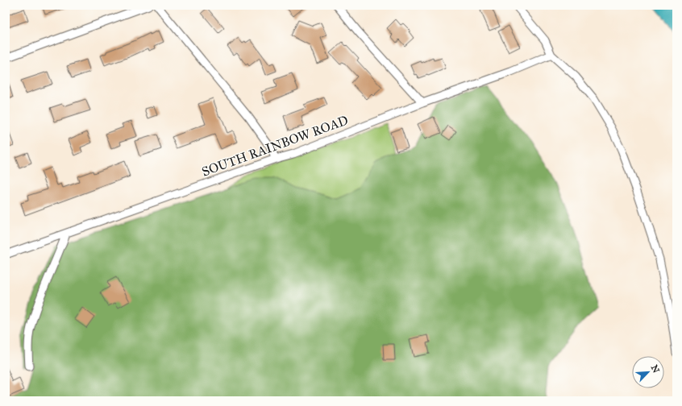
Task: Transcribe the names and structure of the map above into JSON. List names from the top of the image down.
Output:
{
  "streets": {
    "street": ["SOUTH RAINBOW ROAD"]
  },
  "north": "top right"
}
